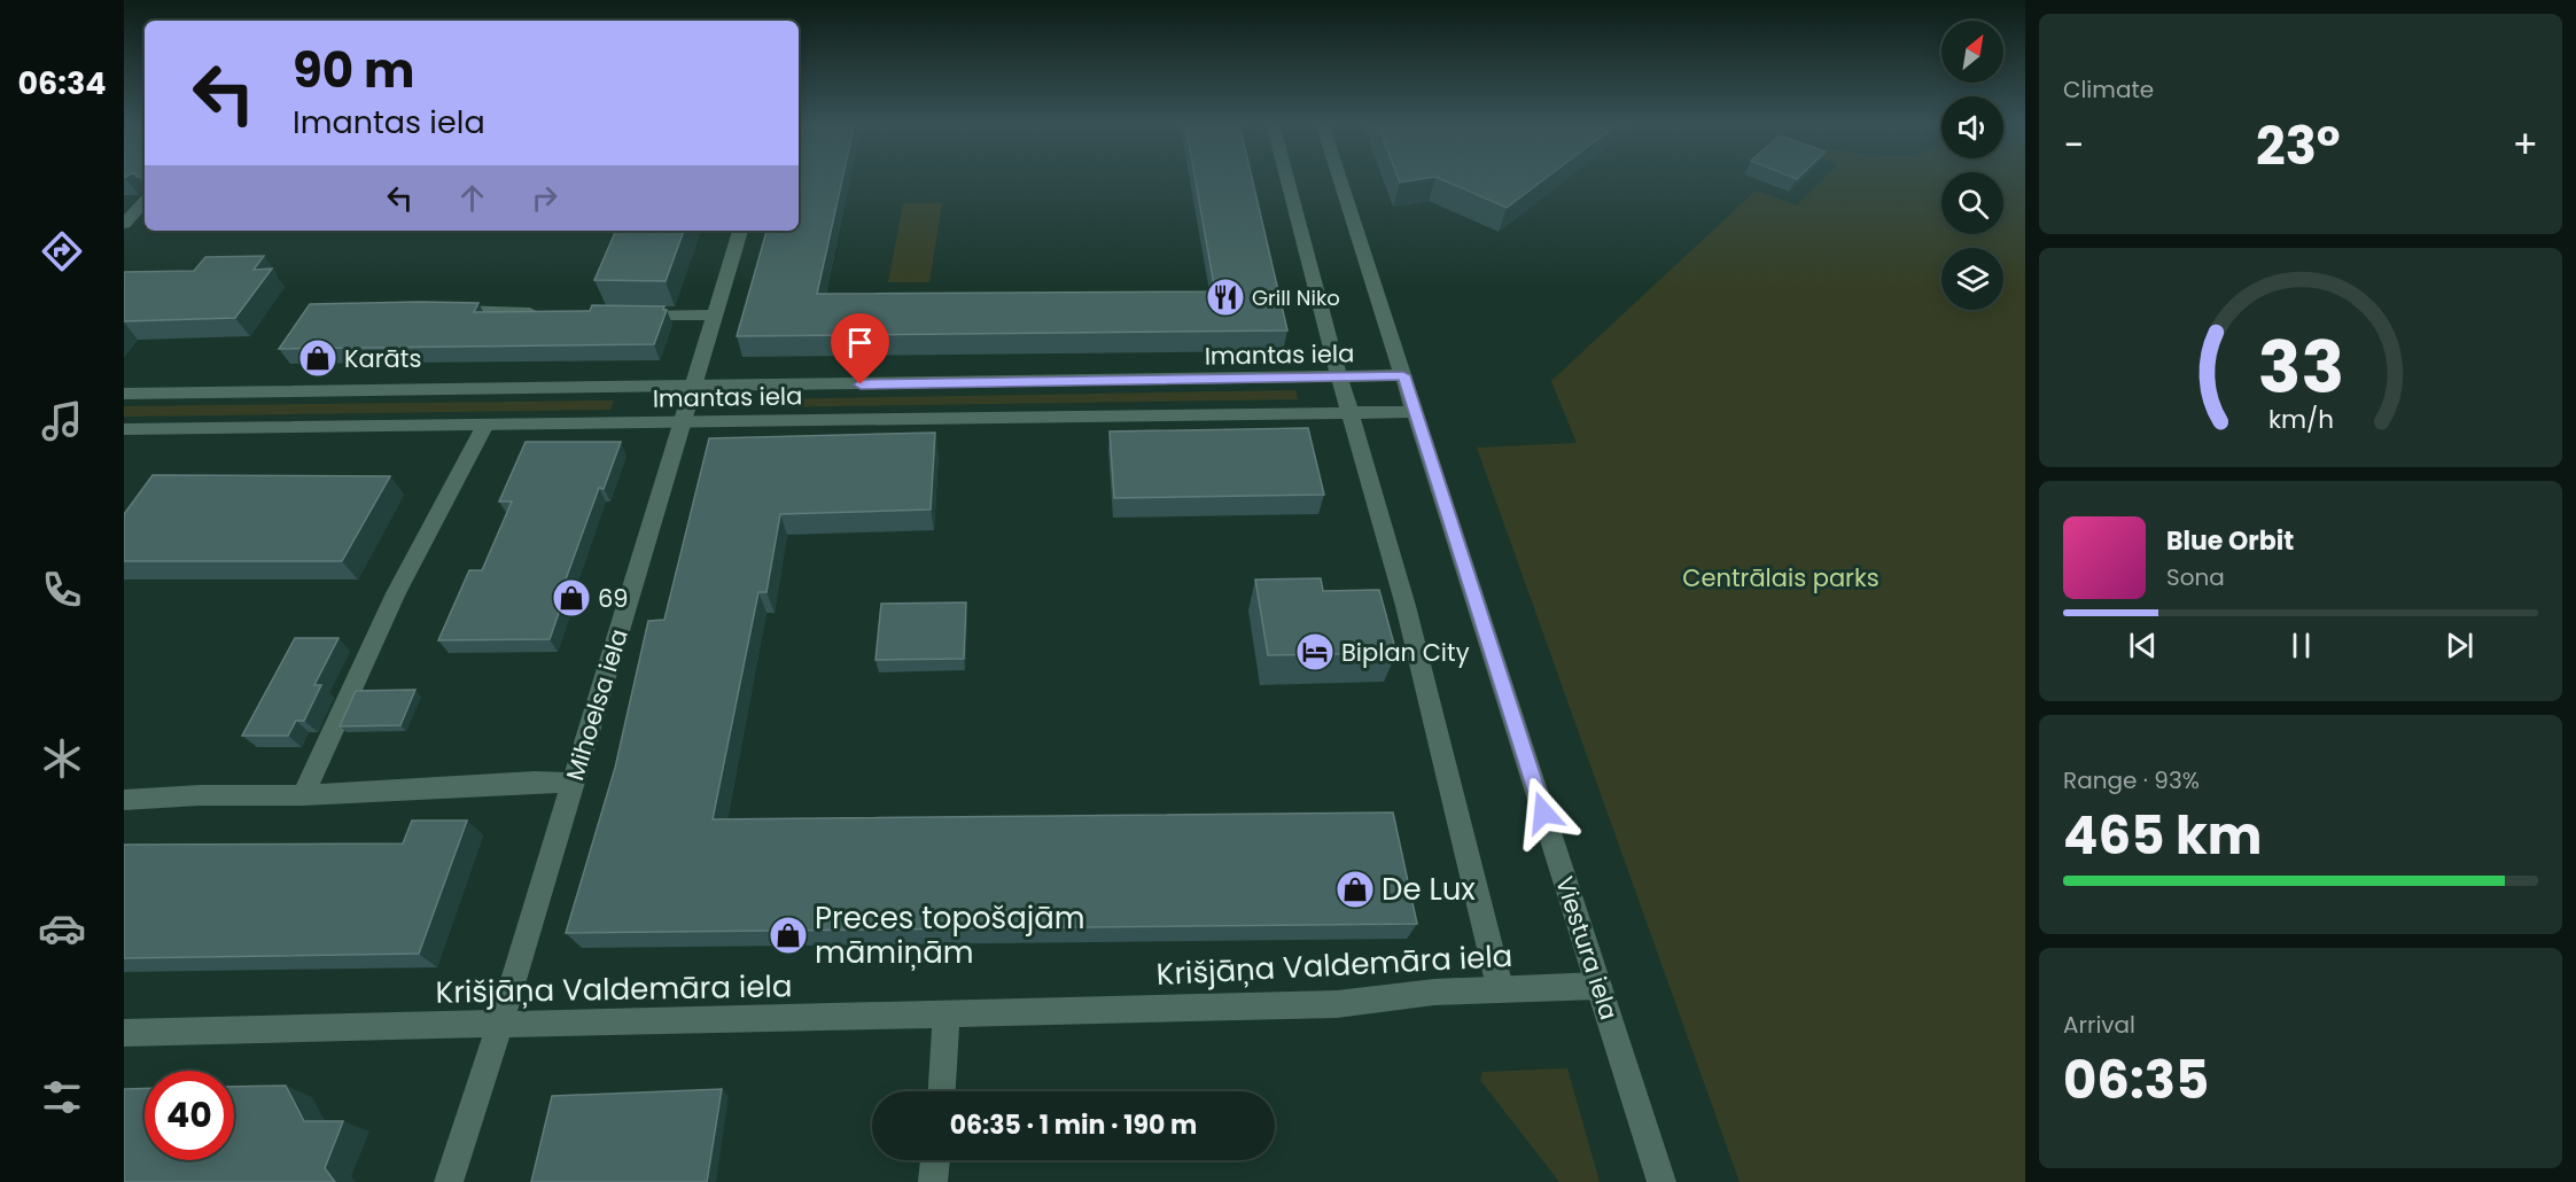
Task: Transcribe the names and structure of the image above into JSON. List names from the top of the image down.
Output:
{
  "streets": {
    "street": [
      "Imantas iela",
      "Mihoelsa iela",
      "Viestura iela",
      "Krišjāņa Valdemāra iela"
    ]
  },
  "crossings": [
    ["Imantas iela", "Mihoelsa iela"],
    ["Imantas iela", "Viestura iela"],
    ["Mihoelsa iela", "Krišjāņa Valdemāra iela"],
    ["Viestura iela", "Krišjāņa Valdemāra iela"]
  ],
  "parks": ["Centrālais parks"],
  "places": {
    "restaurant": ["Grill Niko"],
    "shop": [
      "Karāts",
      "69",
      "De Lux",
      "Preces topošajām māmiņām"
    ],
    "hotel": ["Biplan City"]
  },
  "north": "top right",
  "page": {
    "tabs": "06:34",
    "tile": [
      "Climate",
      ["Range · 93%", "465 km"],
      ["Arrival", "06:35"]
    ],
    "turn": ["90 m", "Imantas iela"],
    "heat": ["−", "23°", "+"],
    "song": ["Blue Orbit", "Sona"],
    "limit": "40",
    "trip": "06:35 · 1 min · 190 m",
    "gauge": ["33", "km/h"]
  }
}
